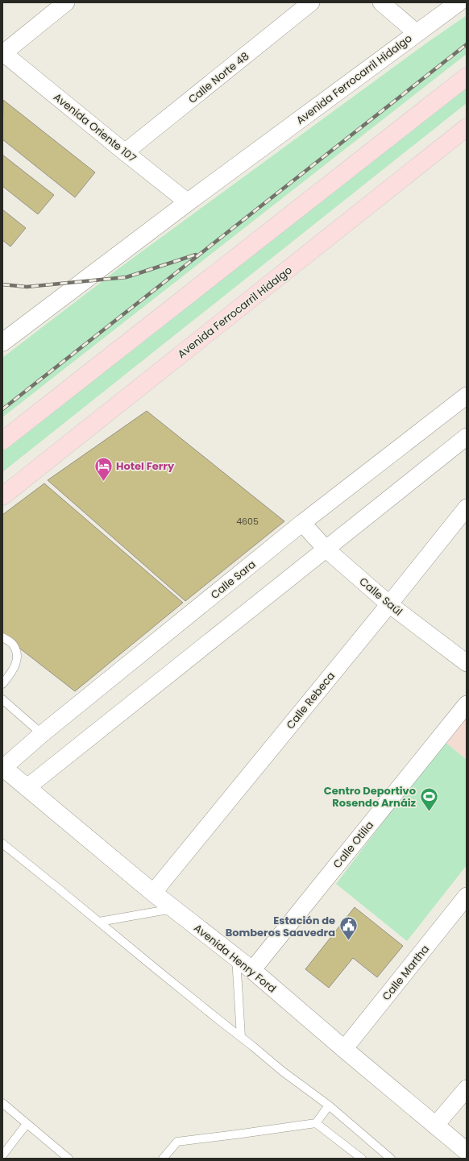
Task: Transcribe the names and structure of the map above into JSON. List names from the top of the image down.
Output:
{
  "streets": {
    "main road": ["Avenida Ferrocarril Hidalgo"],
    "street": [
      "Calle Norte 48",
      "Avenida Oriente 107",
      "Calle Sara",
      "Calle Saúl",
      "Calle Rebeca",
      "Calle Otilia",
      "Avenida Henry Ford",
      "Calle Martha"
    ]
  },
  "crossings": [
    ["Calle Norte 48", "Avenida Oriente 107"],
    ["Avenida Ferrocarril Hidalgo", "Avenida Oriente 107"],
    ["Calle Sara", "Calle Saúl"],
    ["Calle Sara", "Avenida Henry Ford"],
    ["Calle Saúl", "Calle Rebeca"],
    ["Calle Rebeca", "Avenida Henry Ford"],
    ["Calle Otilia", "Avenida Henry Ford"],
    ["Avenida Henry Ford", "Calle Martha"]
  ],
  "places": {
    "hotel": ["Hotel Ferry"],
    "sports": ["Centro Deportivo Rosendo Arnáiz"],
    "public building": ["Estación de Bomberos Saavedra"]
  },
  "house_numbers": ["4605"]
}
